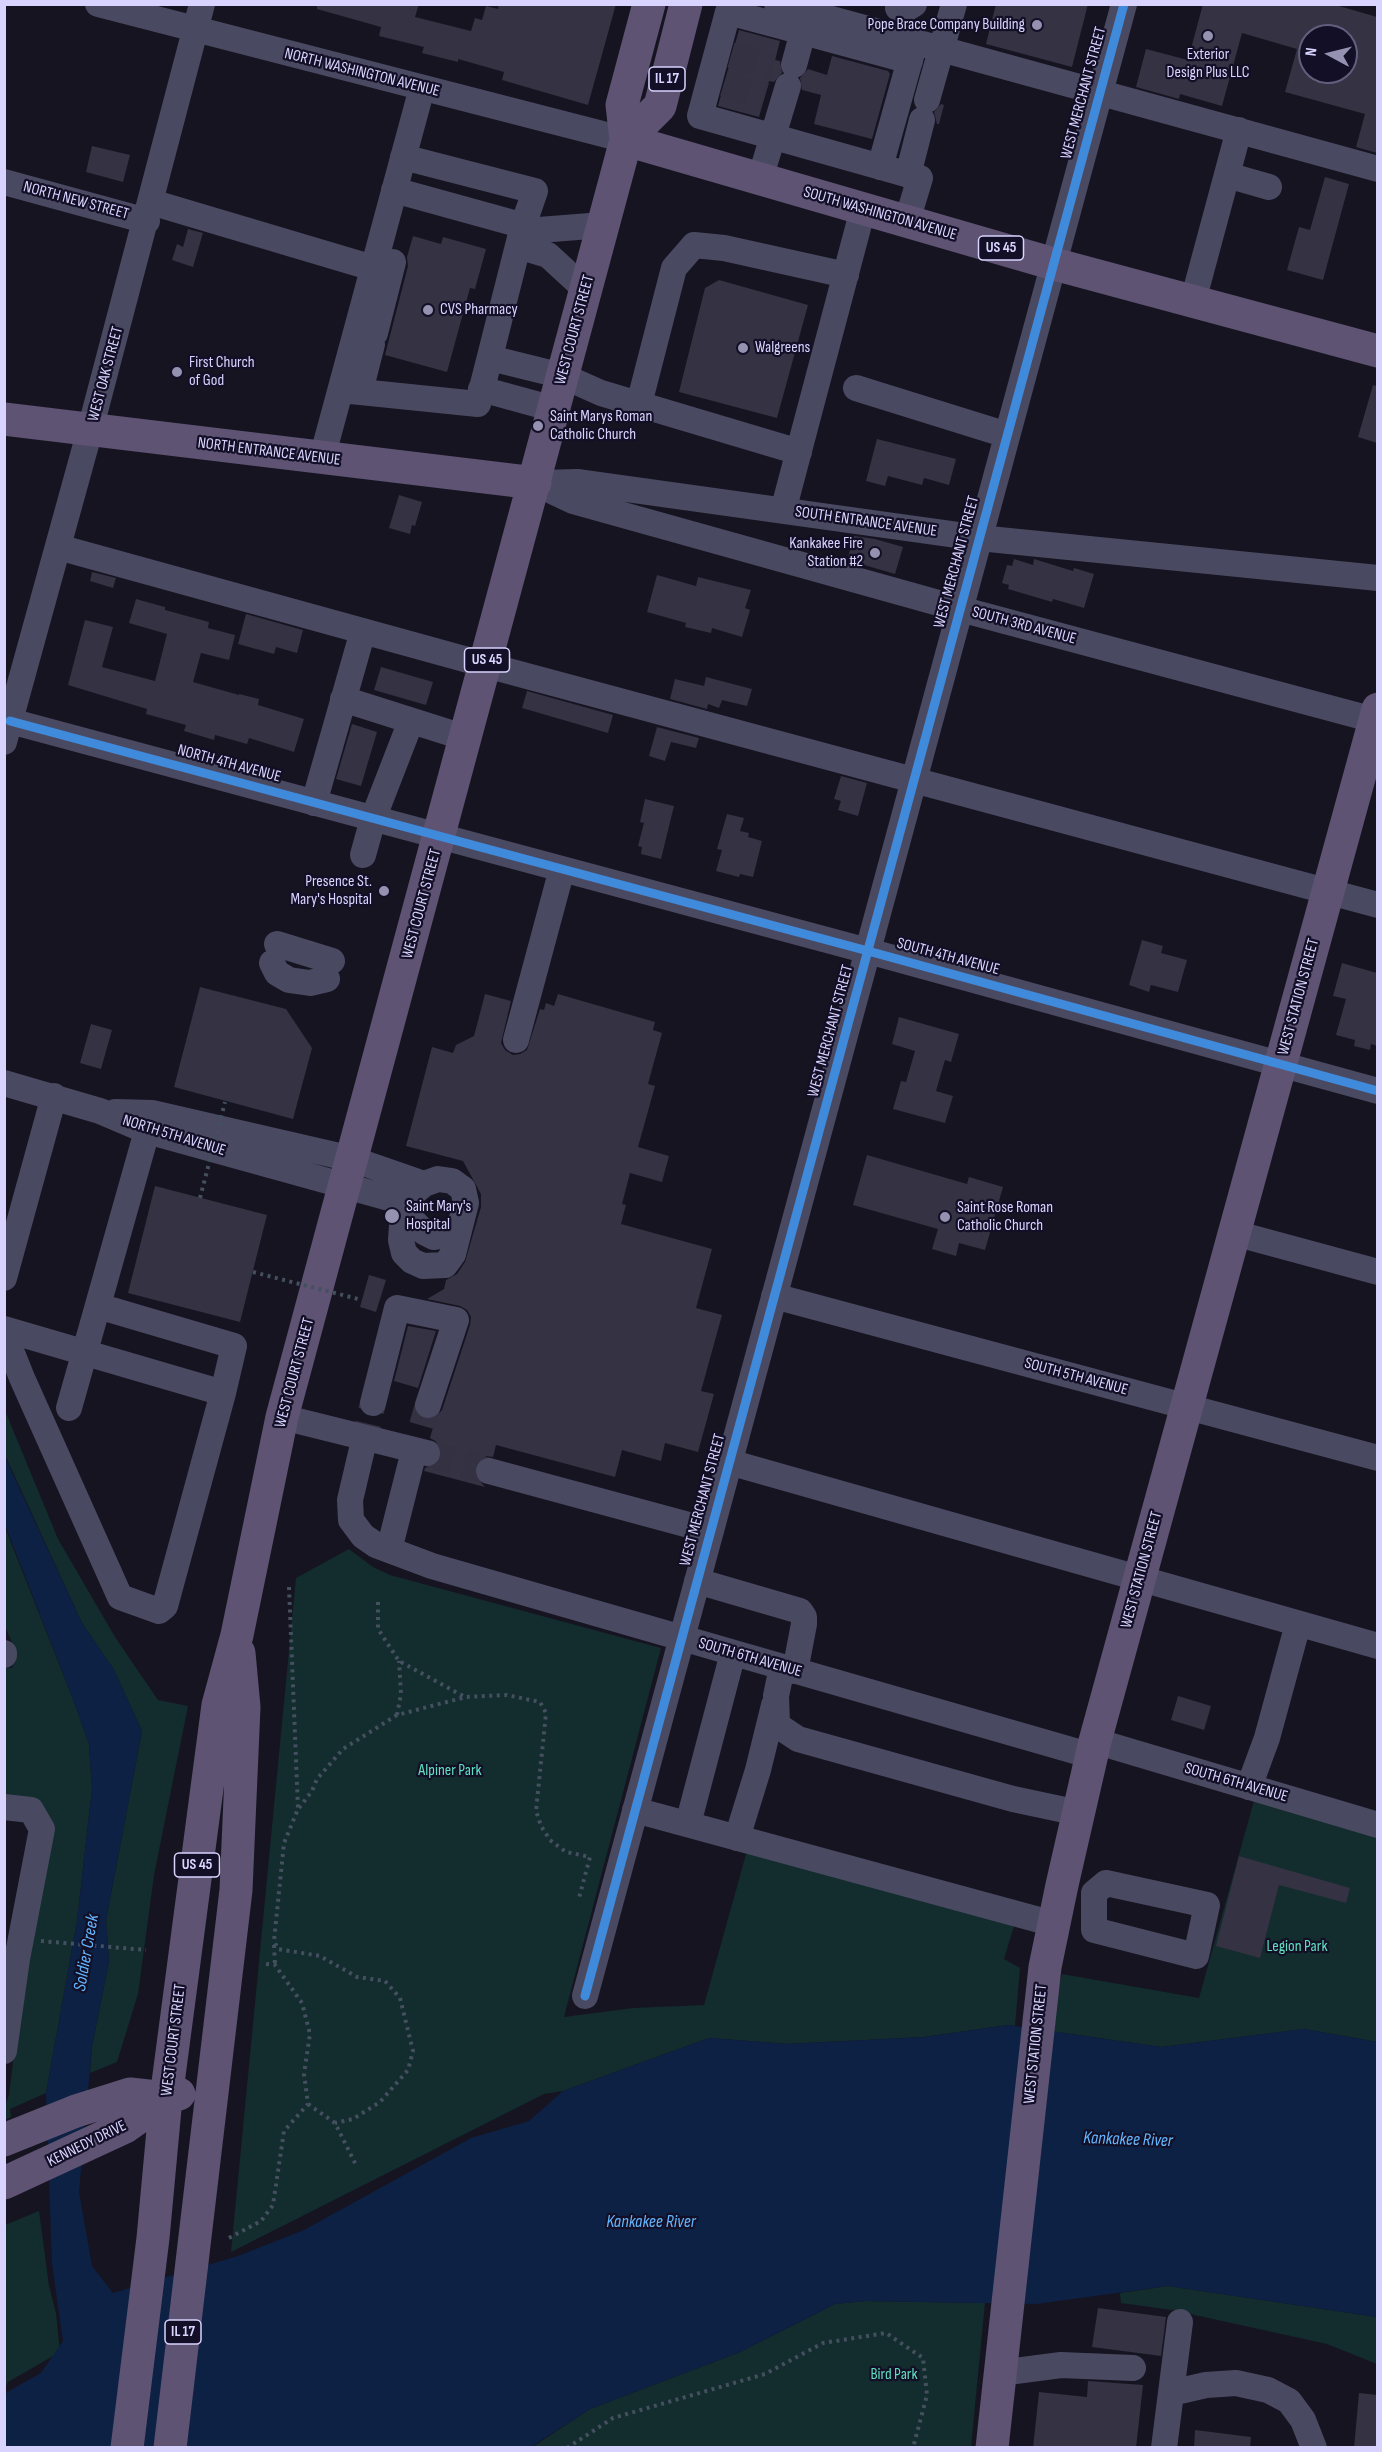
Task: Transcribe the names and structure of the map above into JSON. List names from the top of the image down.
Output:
{
  "streets": {
    "main road": [
      "IL 17",
      "SOUTH WASHINGTON AVENUE",
      "US 45",
      "WEST COURT STREET",
      "NORTH ENTRANCE AVENUE",
      "WEST STATION STREET",
      "KENNEDY DRIVE"
    ],
    "street": [
      "NORTH WASHINGTON AVENUE",
      "WEST MERCHANT STREET",
      "NORTH NEW STREET",
      "WEST OAK STREET",
      "SOUTH ENTRANCE AVENUE",
      "SOUTH 3RD AVENUE",
      "NORTH 4TH AVENUE",
      "SOUTH 4TH AVENUE",
      "NORTH 5TH AVENUE",
      "SOUTH 5TH AVENUE",
      "SOUTH 6TH AVENUE"
    ]
  },
  "crossings": [
    ["NORTH WASHINGTON AVENUE", "SOUTH WASHINGTON AVENUE"],
    ["NORTH WASHINGTON AVENUE", "WEST COURT STREET"],
    ["NORTH WASHINGTON AVENUE", "WEST OAK STREET"],
    ["WEST MERCHANT STREET", "SOUTH WASHINGTON AVENUE"],
    ["WEST MERCHANT STREET", "SOUTH ENTRANCE AVENUE"],
    ["WEST MERCHANT STREET", "SOUTH 3RD AVENUE"],
    ["WEST MERCHANT STREET", "SOUTH 4TH AVENUE"],
    ["WEST MERCHANT STREET", "SOUTH 5TH AVENUE"],
    ["WEST MERCHANT STREET", "SOUTH 6TH AVENUE"],
    ["NORTH NEW STREET", "WEST OAK STREET"],
    ["SOUTH WASHINGTON AVENUE", "WEST COURT STREET"],
    ["WEST COURT STREET", "NORTH ENTRANCE AVENUE"],
    ["WEST COURT STREET", "SOUTH ENTRANCE AVENUE"],
    ["WEST COURT STREET", "SOUTH 3RD AVENUE"],
    ["WEST COURT STREET", "NORTH 4TH AVENUE"],
    ["WEST COURT STREET", "SOUTH 4TH AVENUE"],
    ["WEST COURT STREET", "NORTH 5TH AVENUE"],
    ["WEST COURT STREET", "KENNEDY DRIVE"],
    ["WEST OAK STREET", "NORTH ENTRANCE AVENUE"],
    ["WEST OAK STREET", "NORTH 4TH AVENUE"],
    ["NORTH ENTRANCE AVENUE", "SOUTH ENTRANCE AVENUE"],
    ["NORTH ENTRANCE AVENUE", "SOUTH 3RD AVENUE"],
    ["SOUTH ENTRANCE AVENUE", "SOUTH 3RD AVENUE"],
    ["SOUTH 3RD AVENUE", "WEST STATION STREET"],
    ["NORTH 4TH AVENUE", "SOUTH 4TH AVENUE"],
    ["SOUTH 4TH AVENUE", "WEST STATION STREET"],
    ["WEST STATION STREET", "SOUTH 5TH AVENUE"],
    ["WEST STATION STREET", "SOUTH 6TH AVENUE"]
  ],
  "water": ["Soldier Creek", "Kankakee River"],
  "parks": ["Alpiner Park", "Legion Park", "Bird Park"],
  "places": [
    "Pope Brace Company Building",
    "Exterior Design Plus LLC",
    "CVS Pharmacy",
    "Walgreens",
    "First Church of God",
    "Saint Marys Roman Catholic Church",
    "Kankakee Fire Station #2",
    "Presence St. Mary's Hospital",
    "Saint Mary's Hospital",
    "Saint Rose Roman Catholic Church"
  ],
  "north": "left"
}
